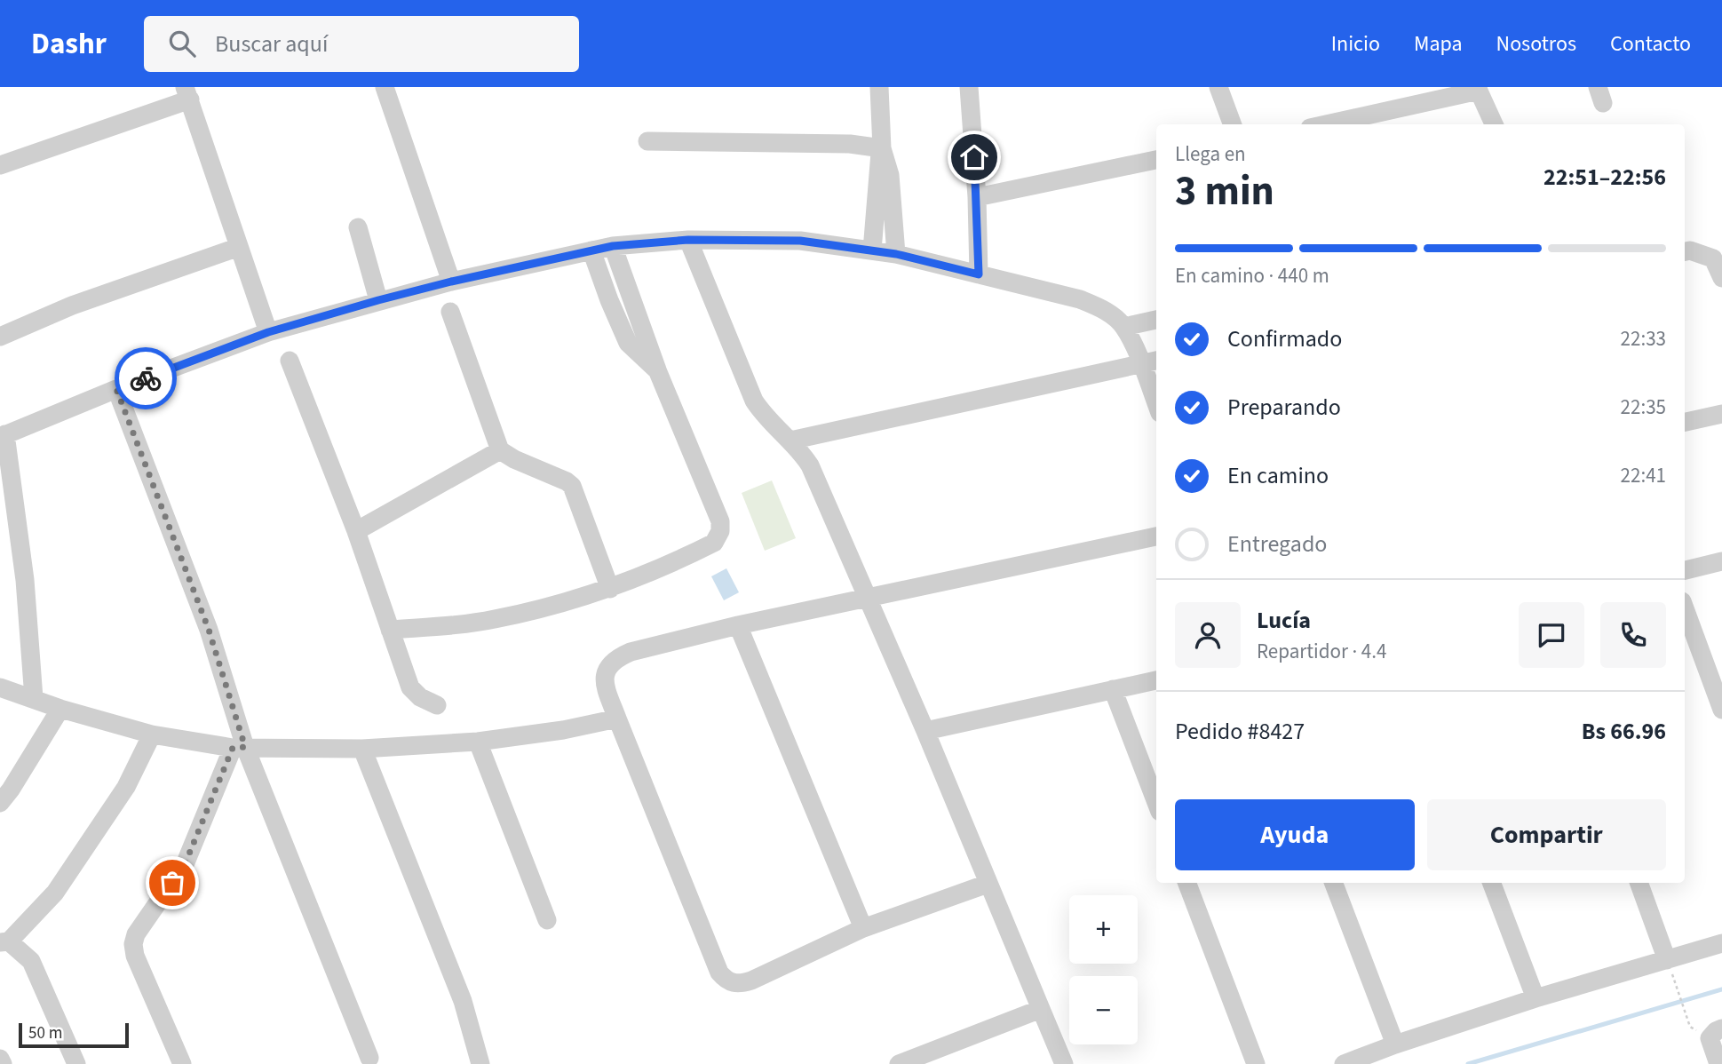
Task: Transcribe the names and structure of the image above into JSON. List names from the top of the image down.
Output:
{
  "scale_bar": "50 m",
  "page": {
    "header": "Dashr",
    "search": "Buscar aquí",
    "nav": [
      "Inicio",
      "Mapa",
      "Nosotros",
      "Contacto"
    ],
    "heading": ["3 min", "Llega en", "22:51–22:56"],
    "panel": [
      "Lucía",
      "Repartidor · 4.4",
      "Pedido #8427",
      "Bs 66.96"
    ],
    "bar": "En camino · 440 m",
    "list": [
      ["Confirmado", "22:33"],
      ["Preparando", "22:35"],
      ["En camino", "22:41"],
      "Entregado"
    ],
    "buttons": ["Ayuda", "Compartir"],
    "map_buttons": ["+", "−"],
    "scale": "50 m"
  }
}
